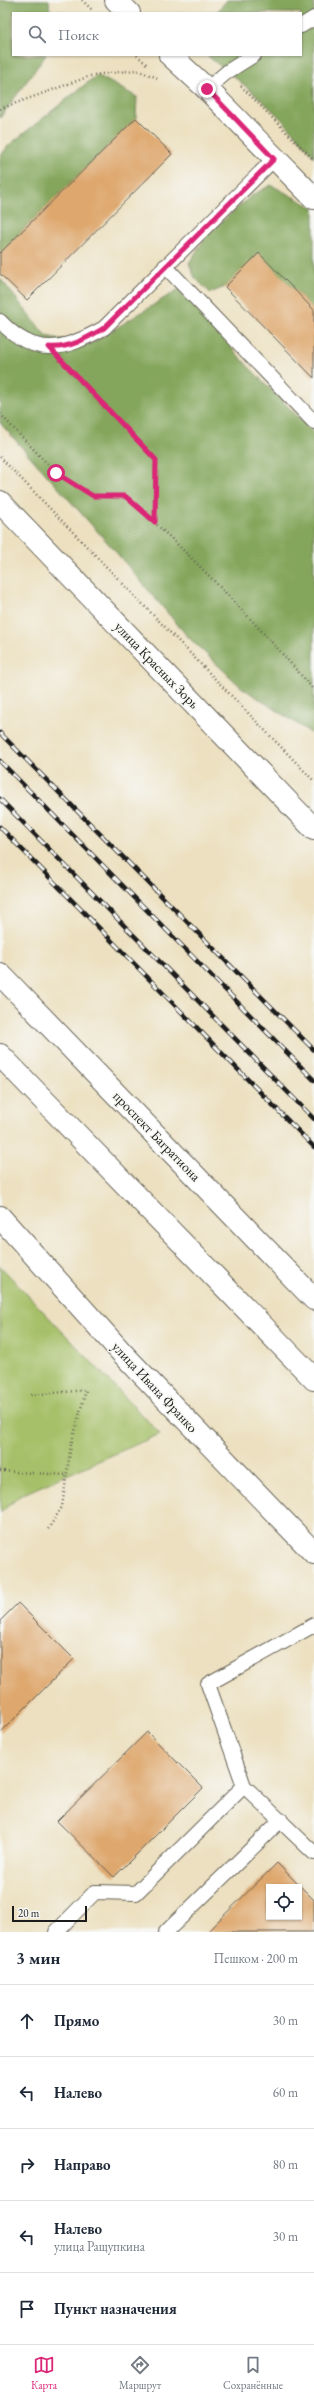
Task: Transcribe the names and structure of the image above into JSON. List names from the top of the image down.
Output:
{
  "streets": {
    "street": ["улица Красных Зорь", "проспект Багратиона", "улица Ивана Франко"]
  },
  "scale_bar": "20 m",
  "page": {
    "search": "Поиск",
    "scale": "20 m",
    "heading": ["3 мин", "Пешком · 200 m"],
    "list": [
      ["Прямо", "30 m"],
      ["Налево", "60 m"],
      ["Направо", "80 m"],
      ["Налево", "улица Ращупкина", "30 m"],
      "Пункт назначения"
    ],
    "nav": ["Карта", "Маршрут", "Сохранённые"]
  }
}
